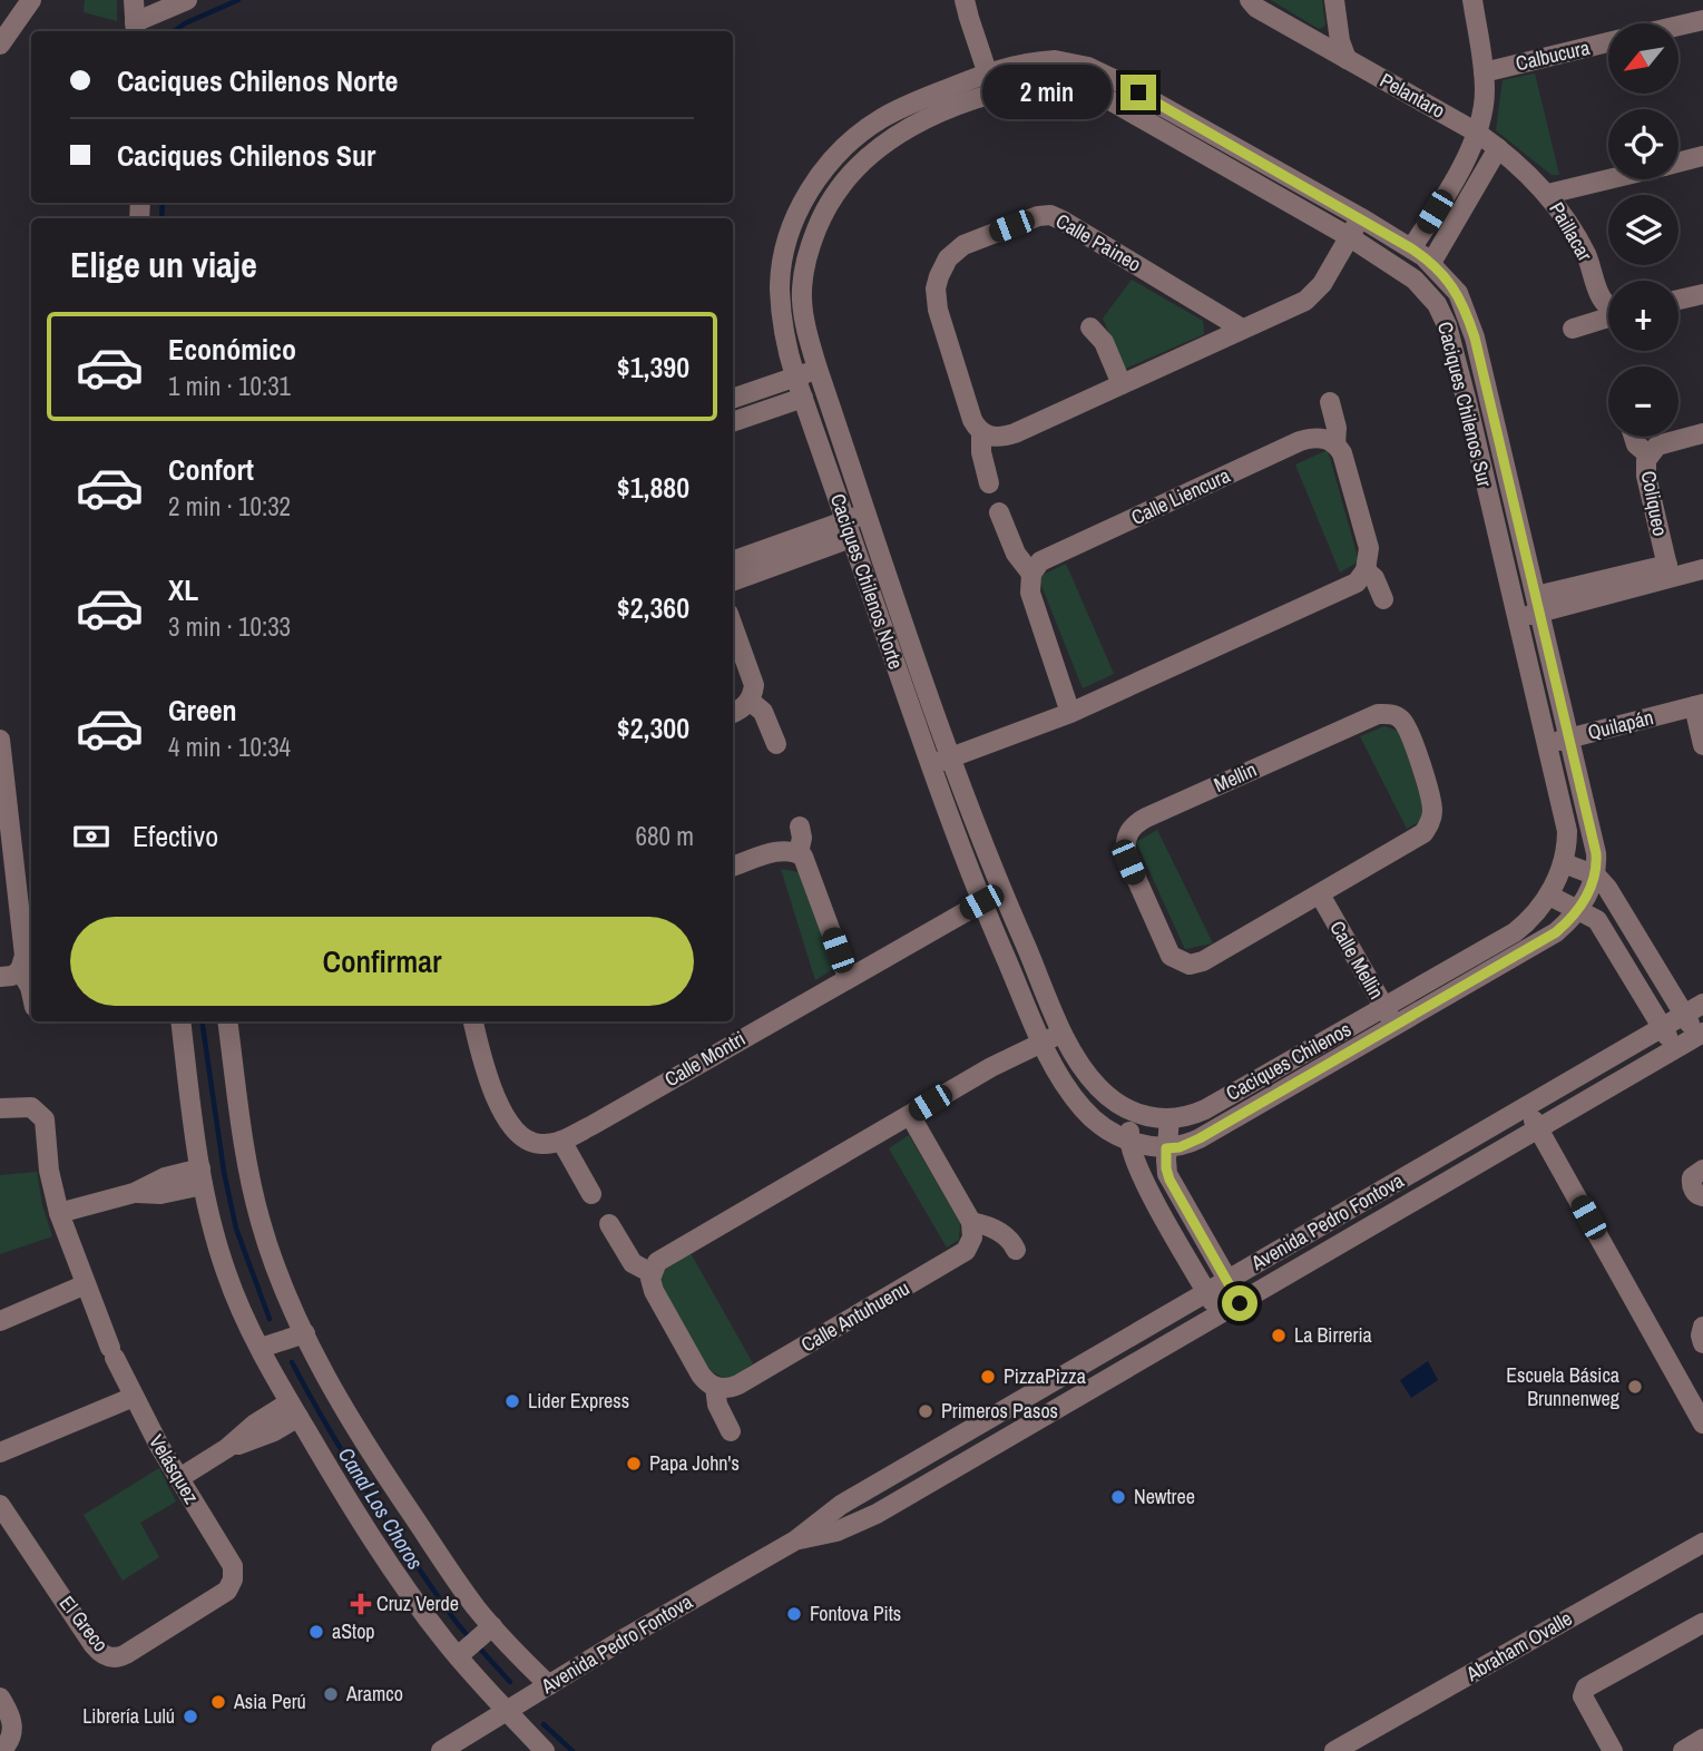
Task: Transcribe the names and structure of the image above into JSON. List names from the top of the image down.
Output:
{
  "streets": {
    "street": [
      "Calbucura",
      "Pelantaro",
      "Paillacar",
      "Calle Paineo",
      "Caciques Chilenos Sur",
      "Calle Liencura",
      "Coliqueo",
      "Caciques Chilenos Norte",
      "Quilapán",
      "Mellin",
      "Calle Mellin",
      "Calle Montri",
      "Caciques Chilenos",
      "Avenida Pedro Fontova",
      "Calle Antuhuenu",
      "Velásquez",
      "El Greco",
      "Abraham Ovalle"
    ]
  },
  "crossings": [
    ["Pelantaro", "Paillacar"],
    ["Caciques Chilenos Sur", "Caciques Chilenos Norte"],
    ["Caciques Chilenos Sur", "Quilapán"],
    ["Caciques Chilenos Sur", "Caciques Chilenos"],
    ["Caciques Chilenos Norte", "Calle Montri"],
    ["Caciques Chilenos Norte", "Caciques Chilenos"],
    ["Mellin", "Calle Mellin"],
    ["Calle Mellin", "Caciques Chilenos"],
    ["Velásquez", "El Greco"]
  ],
  "water": ["Canal Los Choros"],
  "places": {
    "other": [
      "La Birreria",
      "PizzaPizza",
      "Escuela Básica Brunnenweg",
      "Lider Express",
      "Primeros Pasos",
      "Papa John's",
      "Newtree",
      "Fontova Pits",
      "aStop",
      "Aramco",
      "Asia Perú",
      "Librería Lulú"
    ],
    "health": ["Cruz Verde"]
  },
  "north": "bottom left",
  "page": {
    "map_buttons": ["+", "−"],
    "banner": ["Caciques Chilenos Norte", "Caciques Chilenos Sur"],
    "bubble": "2 min",
    "heading": "Elige un viaje",
    "list": [
      {
        "name": "Económico",
        "note": "1 min · 10:31",
        "value": "$1,390"
      },
      {
        "name": "Confort",
        "note": "2 min · 10:32",
        "value": "$1,880"
      },
      {
        "name": "XL",
        "note": "3 min · 10:33",
        "value": "$2,360"
      },
      {
        "name": "Green",
        "note": "4 min · 10:34",
        "value": "$2,300"
      }
    ],
    "pay": ["Efectivo", "680 m"],
    "buttons": "Confirmar"
  }
}
